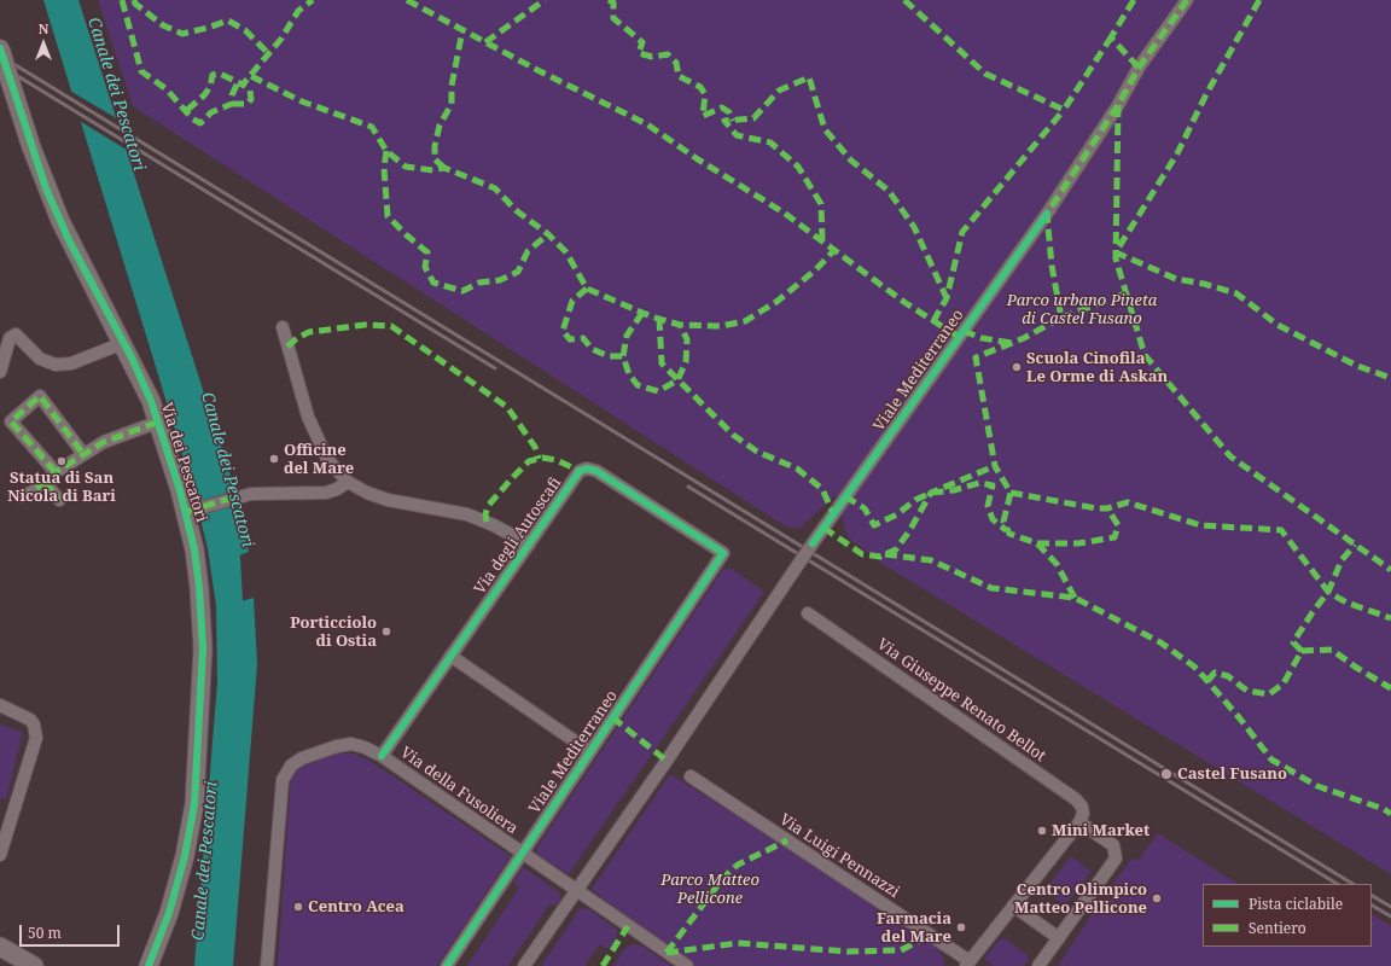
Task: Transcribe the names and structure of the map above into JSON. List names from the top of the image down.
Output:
{
  "streets": {
    "street": [
      "Viale Mediterraneo",
      "Via dei Pescatori",
      "Via degli Autoscafi",
      "Via Giuseppe Renato Bellot",
      "Via della Fusoliera",
      "Via Luigi Pennazzi"
    ]
  },
  "crossings": [
    ["Viale Mediterraneo", "Via degli Autoscafi"],
    ["Viale Mediterraneo", "Via della Fusoliera"],
    ["Via degli Autoscafi", "Via della Fusoliera"]
  ],
  "water": ["Canale dei Pescatori"],
  "parks": ["Parco urbano Pineta di Castel Fusano", "Parco Matteo Pellicone"],
  "places": [
    "Scuola Cinofila Le Orme di Askan",
    "Officine del Mare",
    "Statua di San Nicola di Bari",
    "Porticciolo di Ostia",
    "Castel Fusano",
    "Mini Market",
    "Centro Olimpico Matteo Pellicone",
    "Centro Acea",
    "Farmacia del Mare"
  ],
  "legend": ["Pista ciclabile", "Sentiero"],
  "scale_bar": "50 m",
  "north": "top"
}
